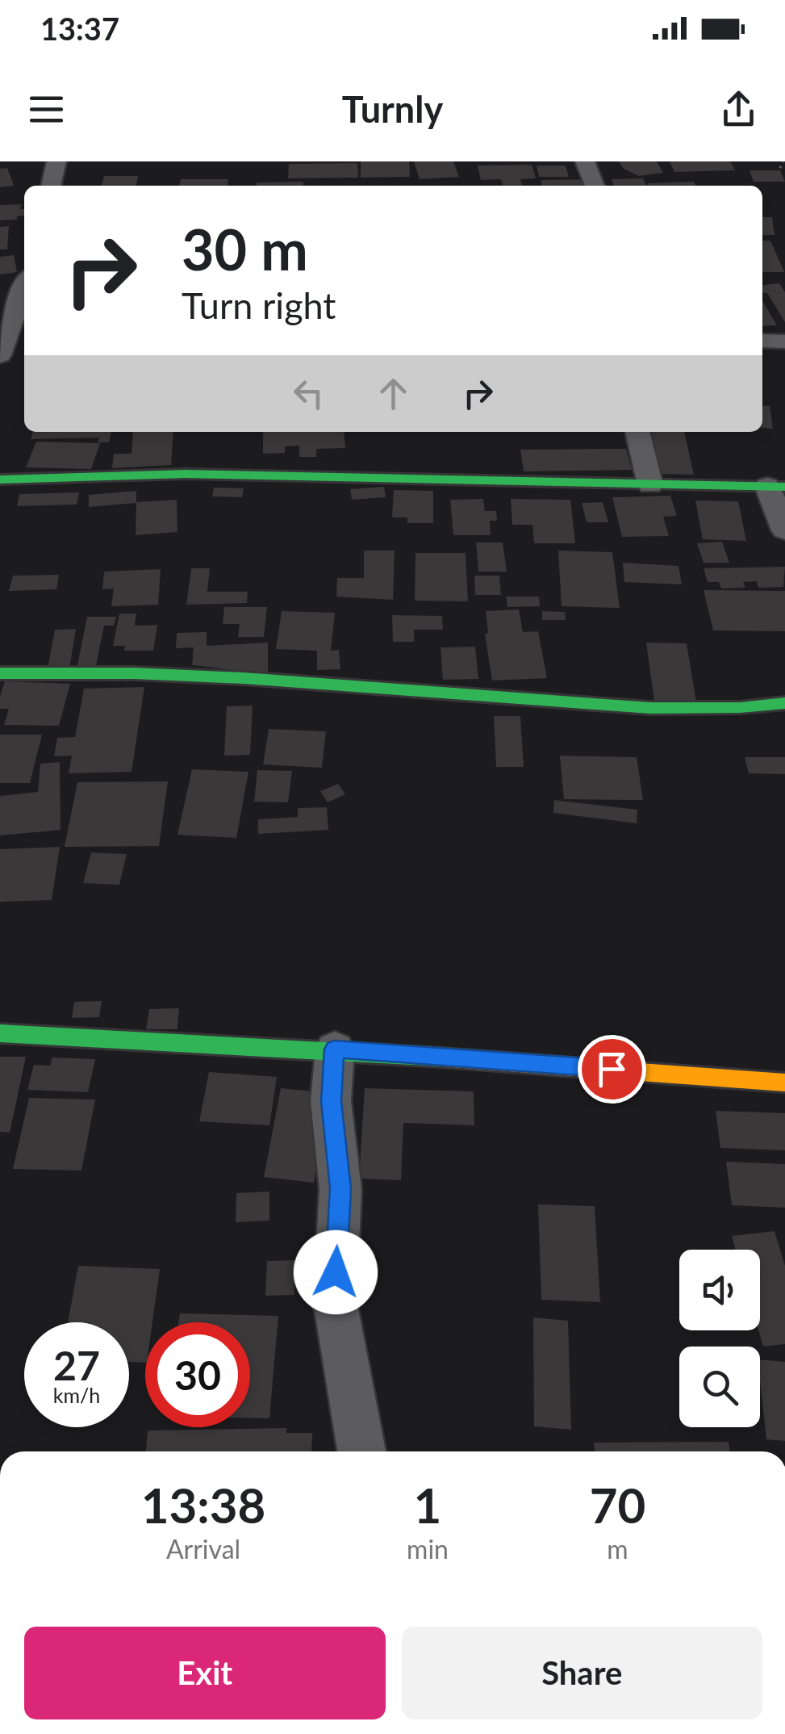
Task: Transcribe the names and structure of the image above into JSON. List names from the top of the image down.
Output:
{
  "page": {
    "status": "13:37",
    "header": "Turnly",
    "turn": ["30 m", "Turn right"],
    "speed": "27 km/h",
    "limit": "30",
    "eta": [
      "13:38",
      "Arrival",
      "1",
      "min",
      "70",
      "m"
    ],
    "buttons": ["Exit", "Share"]
  }
}
